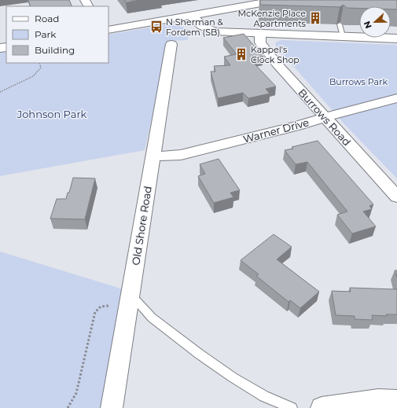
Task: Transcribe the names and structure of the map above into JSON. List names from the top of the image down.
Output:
{
  "streets": {
    "street": ["Burrows Road", "Warner Drive", "Old Shore Road"]
  },
  "crossings": [
    ["Burrows Road", "Warner Drive"],
    ["Warner Drive", "Old Shore Road"]
  ],
  "parks": ["Burrows Park", "Johnson Park"],
  "places": {
    "building": ["McKenzie Place Apartments", "Kappel's Clock Shop"],
    "bus stop": ["N Sherman & Fordem (SB)"]
  },
  "legend": ["Road", "Park", "Building"],
  "north": "left"
}
